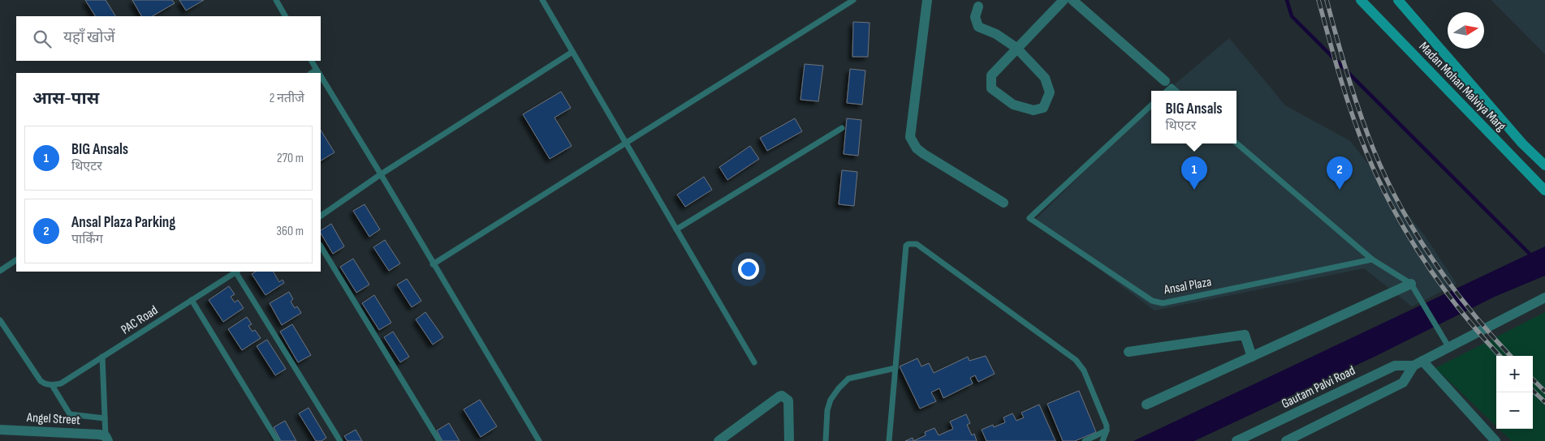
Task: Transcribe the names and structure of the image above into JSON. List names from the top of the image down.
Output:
{
  "streets": {
    "main road": ["Madan Mohan Malviya Marg"],
    "street": ["Gautam Palvi Road", "Angel Street"],
    "lane": ["Ansal Plaza", "PAC Road"]
  },
  "north": "right",
  "page": {
    "search": "यहाँ खोजें",
    "heading": ["आस-पास", "2 नतीजे"],
    "popup": ["BIG Ansals", "थिएटर"],
    "list": [
      {
        "mark": "1",
        "name": "BIG Ansals",
        "note": "थिएटर",
        "value": "270 m"
      },
      {
        "mark": "2",
        "name": "Ansal Plaza Parking",
        "note": "पार्किंग",
        "value": "360 m"
      }
    ],
    "pins": ["1", "2"],
    "map_buttons": ["+", "−"]
  }
}
